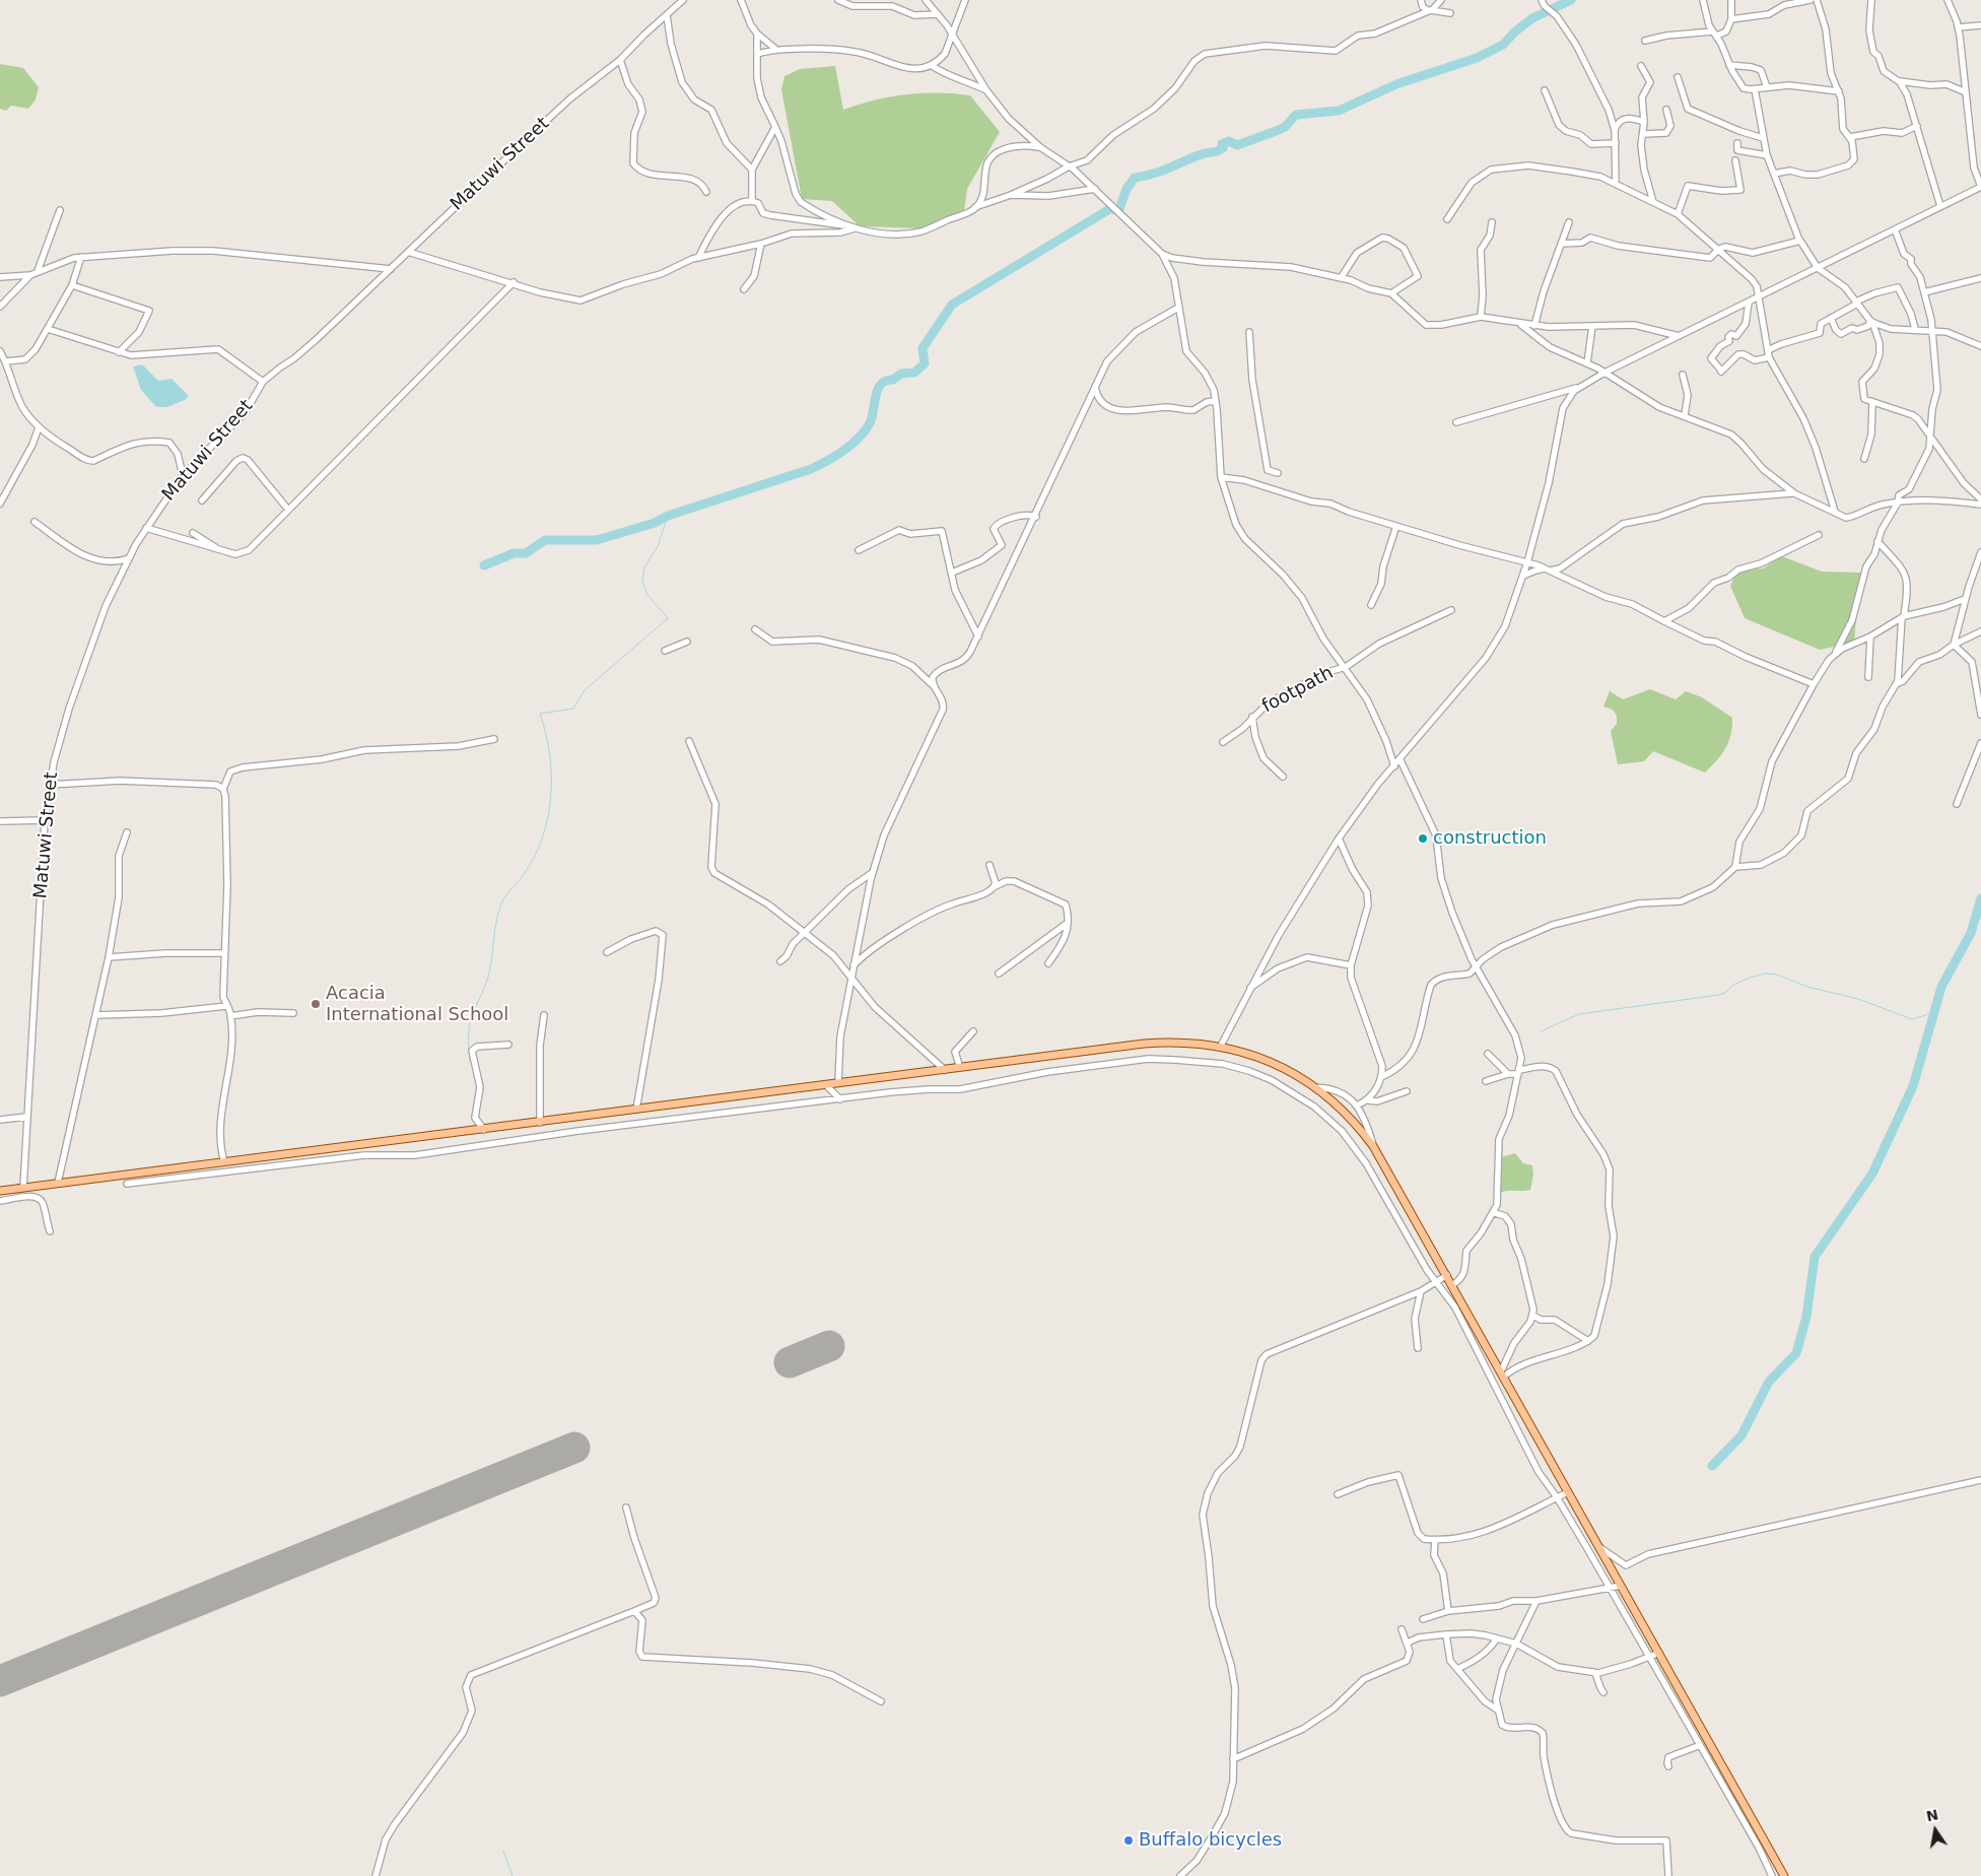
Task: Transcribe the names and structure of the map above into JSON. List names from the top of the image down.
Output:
{
  "streets": {
    "street": ["Matuwi Street", "footpath"]
  },
  "places": ["construction", "Acacia International School", "Buffalo bicycles"],
  "north": "top"
}
